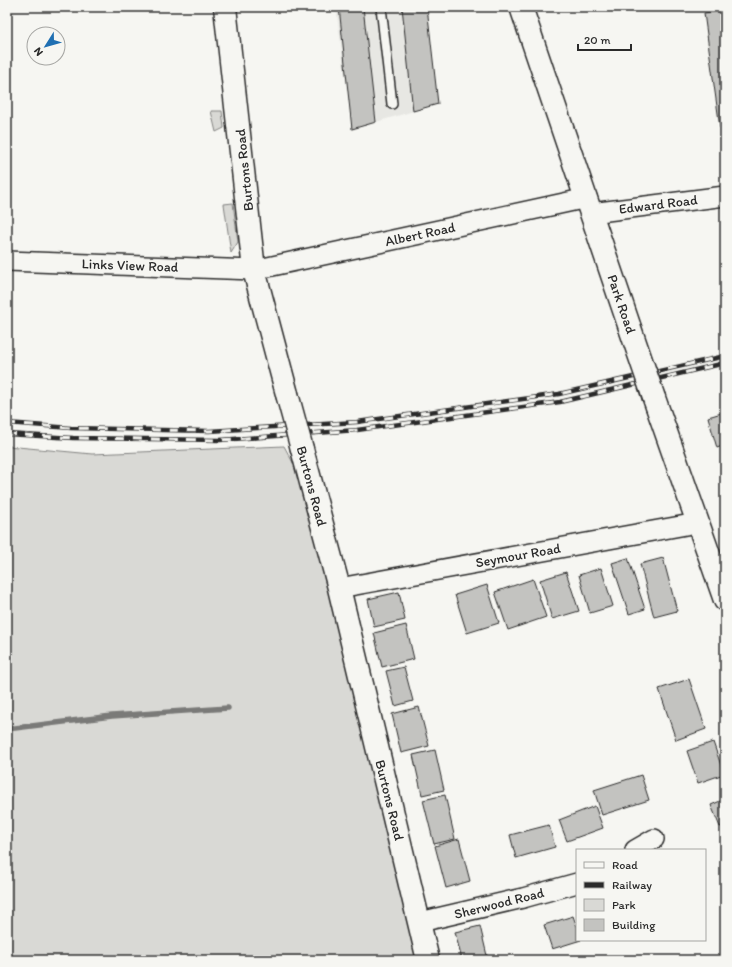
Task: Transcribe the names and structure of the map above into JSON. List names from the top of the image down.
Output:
{
  "streets": {
    "street": [
      "Burtons Road",
      "Edward Road",
      "Albert Road",
      "Links View Road",
      "Park Road",
      "Seymour Road",
      "Sherwood Road"
    ]
  },
  "crossings": [
    ["Burtons Road", "Albert Road"],
    ["Burtons Road", "Links View Road"],
    ["Burtons Road", "Seymour Road"],
    ["Burtons Road", "Sherwood Road"],
    ["Edward Road", "Albert Road"],
    ["Edward Road", "Park Road"],
    ["Albert Road", "Links View Road"],
    ["Albert Road", "Park Road"],
    ["Park Road", "Seymour Road"]
  ],
  "legend": [
    "Road",
    "Railway",
    "Park",
    "Building"
  ],
  "scale_bar": "20 m",
  "north": "bottom left"
}
